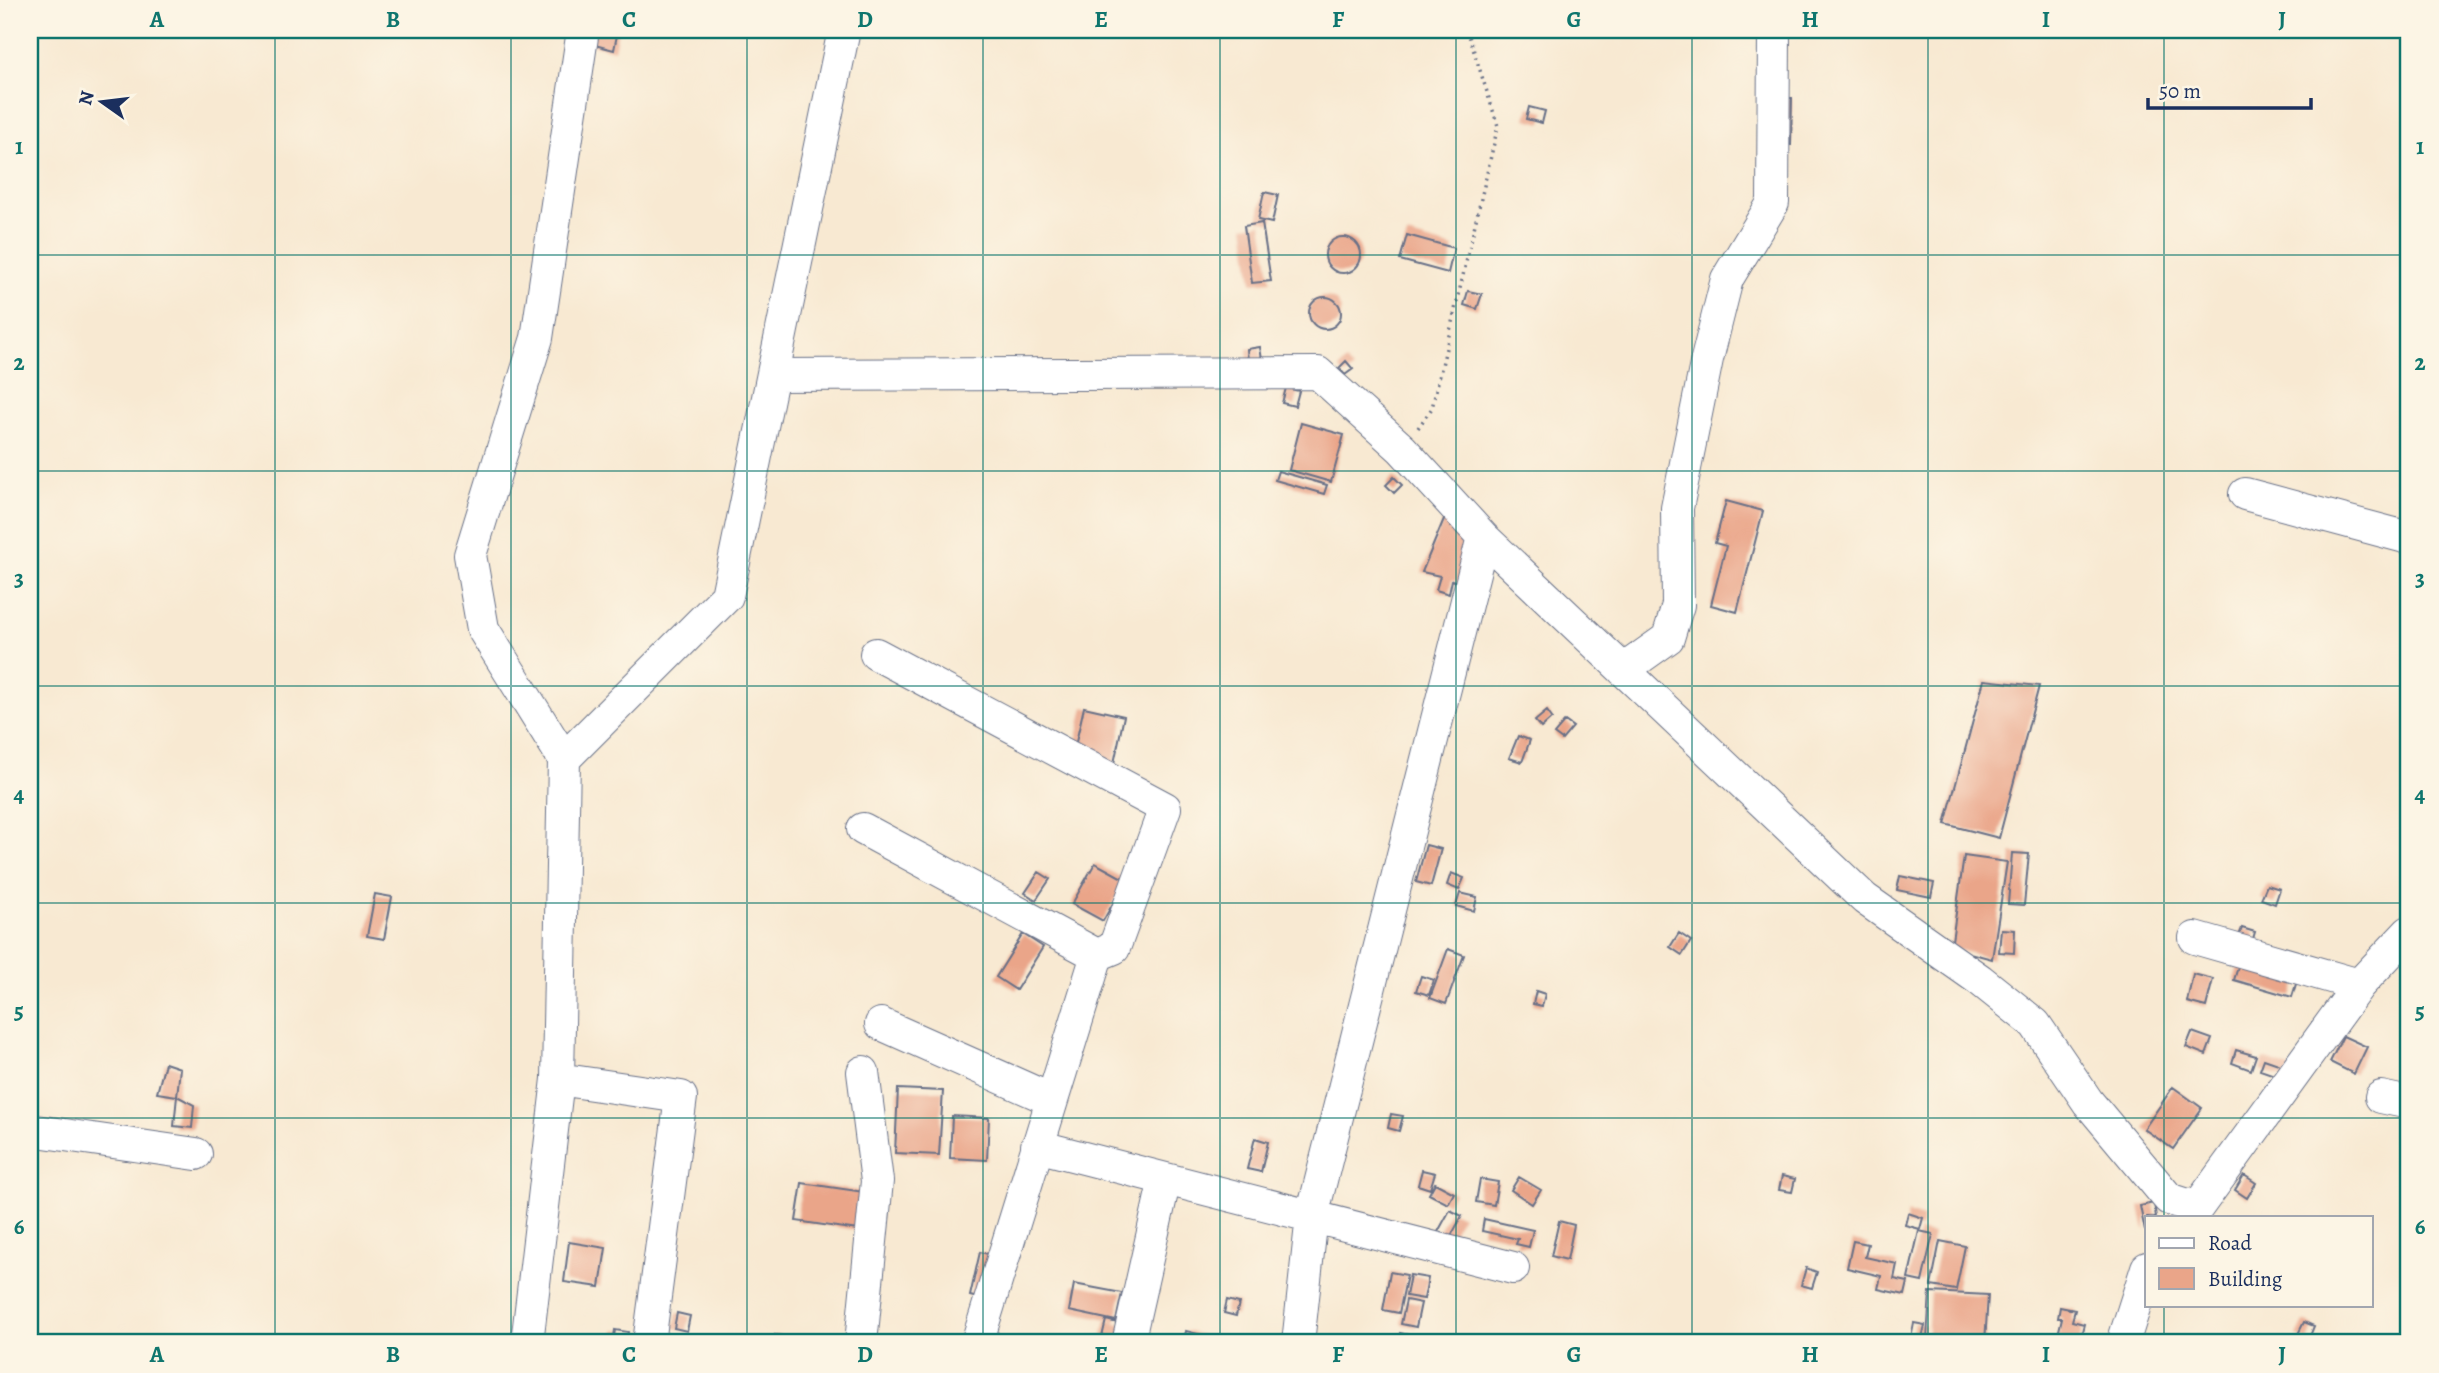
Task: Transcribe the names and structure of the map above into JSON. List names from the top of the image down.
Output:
{
  "legend": ["Road", "Building"],
  "scale_bar": "50 m",
  "north": "left",
  "grid": {
    "columns": [
      "A",
      "B",
      "C",
      "D",
      "E",
      "F",
      "G",
      "H",
      "I",
      "J"
    ],
    "rows": [
      "1",
      "2",
      "3",
      "4",
      "5",
      "6"
    ]
  }
}
